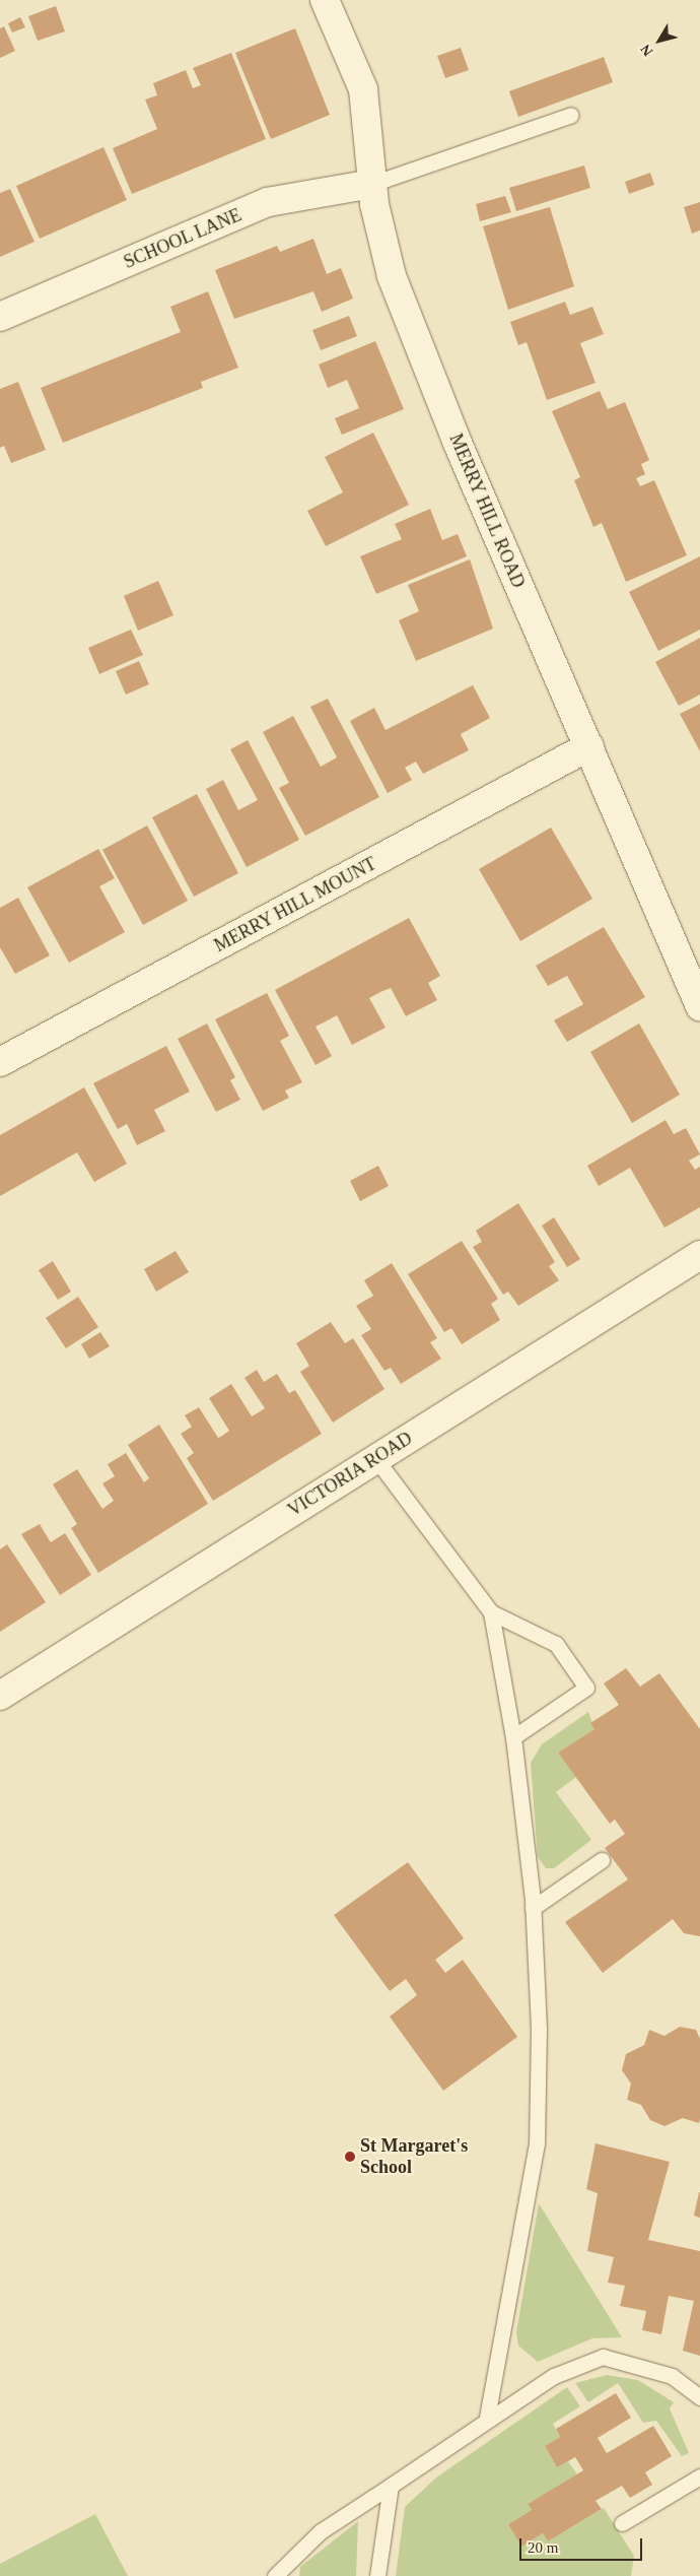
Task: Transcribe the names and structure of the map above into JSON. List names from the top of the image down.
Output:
{
  "streets": {
    "street": [
      "SCHOOL LANE",
      "MERRY HILL ROAD",
      "MERRY HILL MOUNT",
      "VICTORIA ROAD"
    ]
  },
  "crossings": [
    ["SCHOOL LANE", "MERRY HILL ROAD"],
    ["MERRY HILL ROAD", "MERRY HILL MOUNT"]
  ],
  "places": ["St Margaret's School"],
  "scale_bar": "20 m",
  "north": "bottom left"
}
